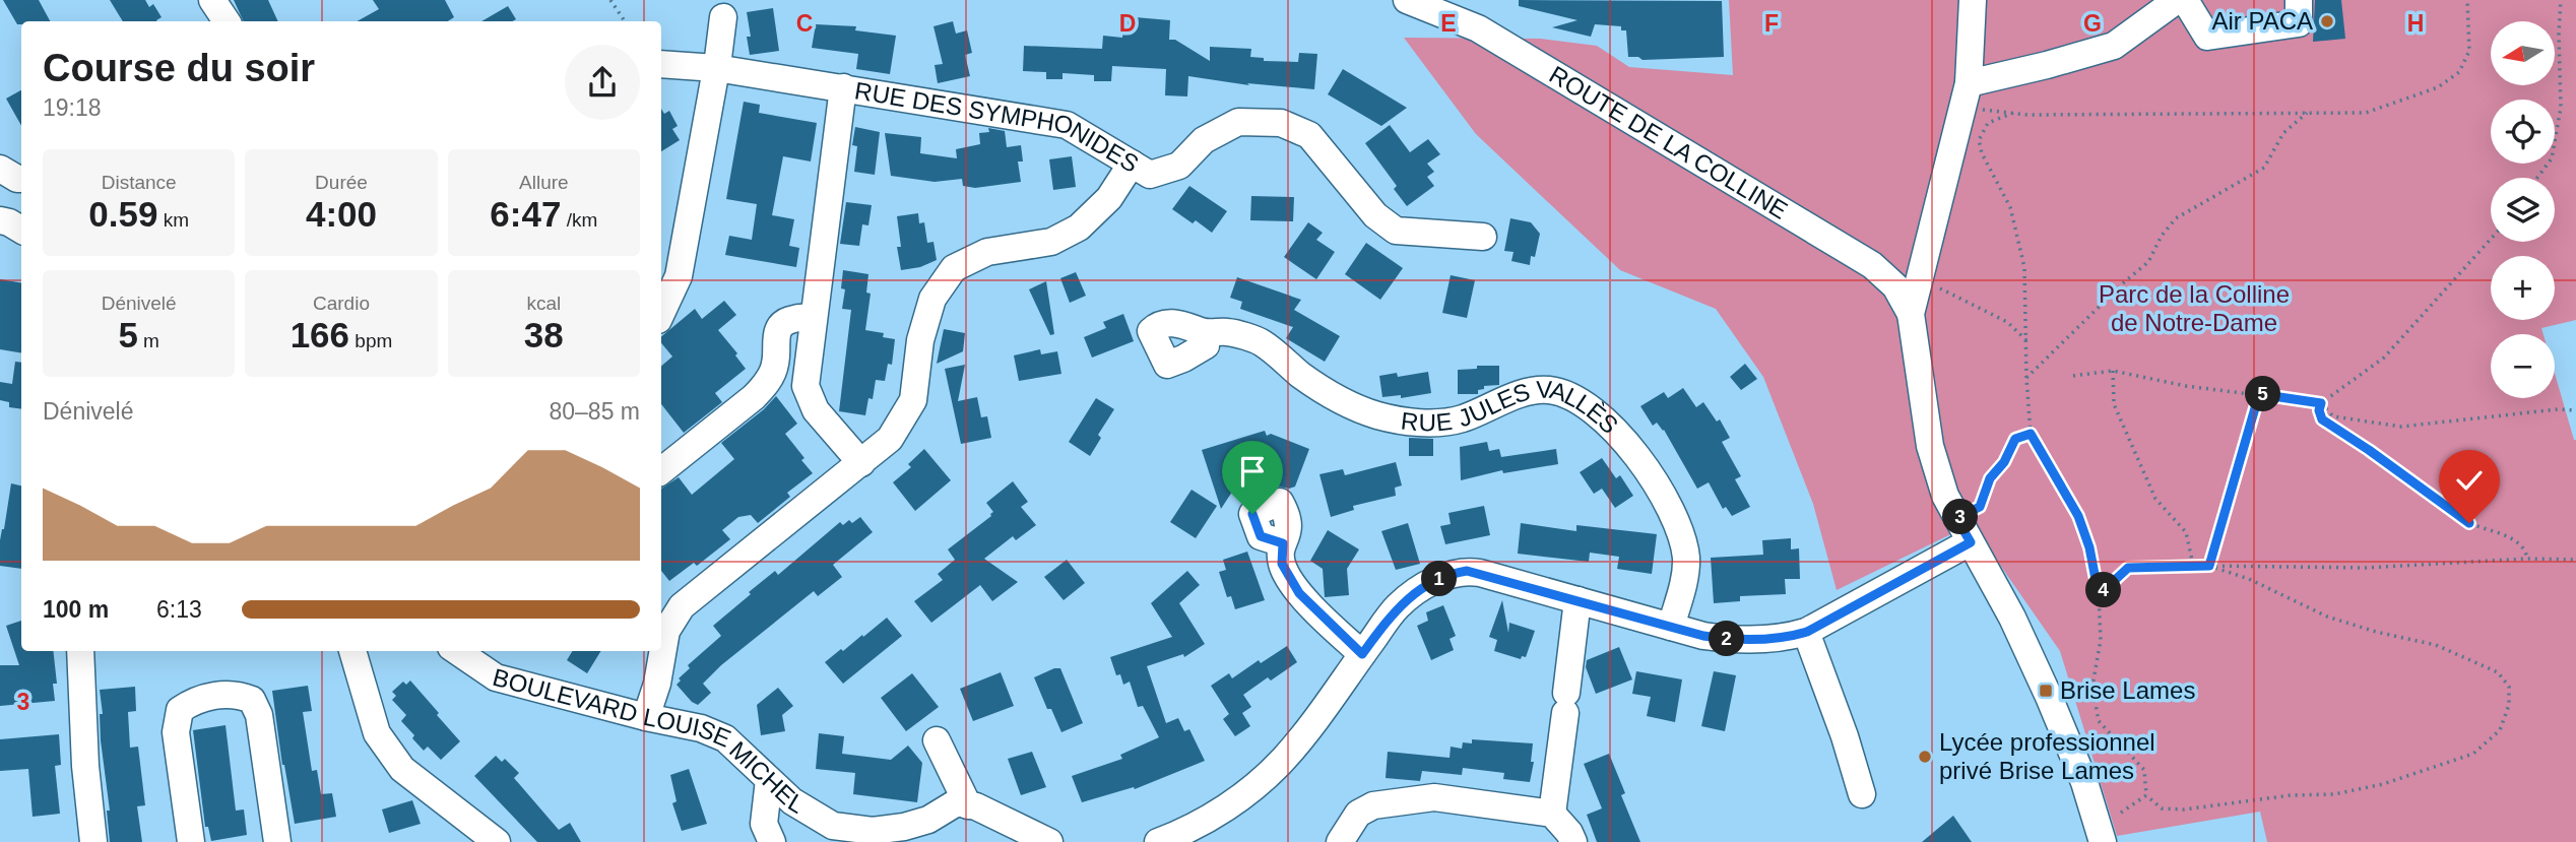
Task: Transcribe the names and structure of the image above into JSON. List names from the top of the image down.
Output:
{
  "streets": {
    "street": [
      "RUE DES SYMPHONIDES",
      "ROUTE DE LA COLLINE",
      "RUE JULES VALLÈS",
      "BOULEVARD LOUISE MICHEL"
    ]
  },
  "parks": ["Parc de la Colline de Notre-Dame"],
  "places": {
    "other": ["Air PACA", "Lycée professionnel privé Brise Lames"],
    "transit": ["Brise Lames"]
  },
  "north": "left",
  "page": {
    "map_buttons": ["+", "−"],
    "heading": ["Course du soir", "19:18"],
    "stats": [
      ["Distance", "0.59 km"],
      ["Durée", "4:00"],
      ["Allure", "6:47 /km"],
      ["Dénivelé", "5 m"],
      ["Cardio", "166 bpm"],
      ["kcal", "38"]
    ],
    "pins": [
      "5",
      "3",
      "1",
      "4",
      "2"
    ],
    "chart": ["Dénivelé", "80–85 m"],
    "list": [
      {
        "name": "100 m",
        "note": "6:13"
      }
    ]
  },
  "grid": {
    "columns": [
      "C",
      "D",
      "E",
      "F",
      "G",
      "H"
    ],
    "rows": ["3"]
  }
}
